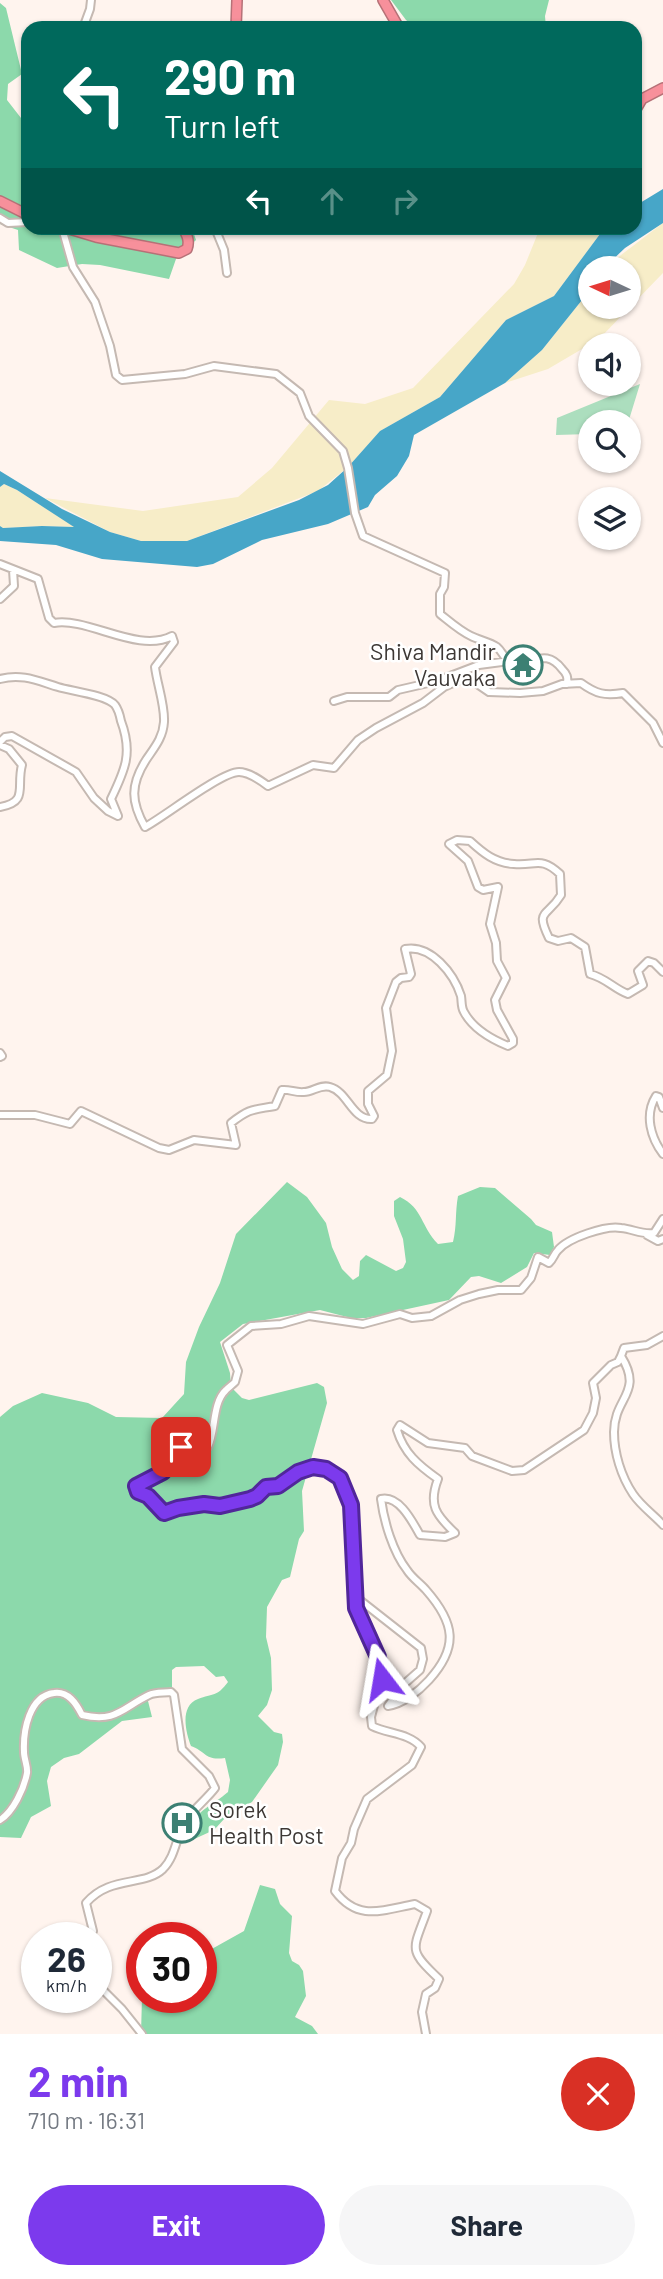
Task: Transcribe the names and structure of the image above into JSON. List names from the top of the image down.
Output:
{
  "places": {
    "temple": ["Shiva Mandir Vauvaka"],
    "hospital": ["Sorek Health Post"]
  },
  "north": "left",
  "page": {
    "turn": ["290 m", "Turn left"],
    "speed": "26 km/h",
    "limit": "30",
    "heading": ["2 min", "710 m · 16:31"],
    "buttons": ["Exit", "Share"]
  }
}
